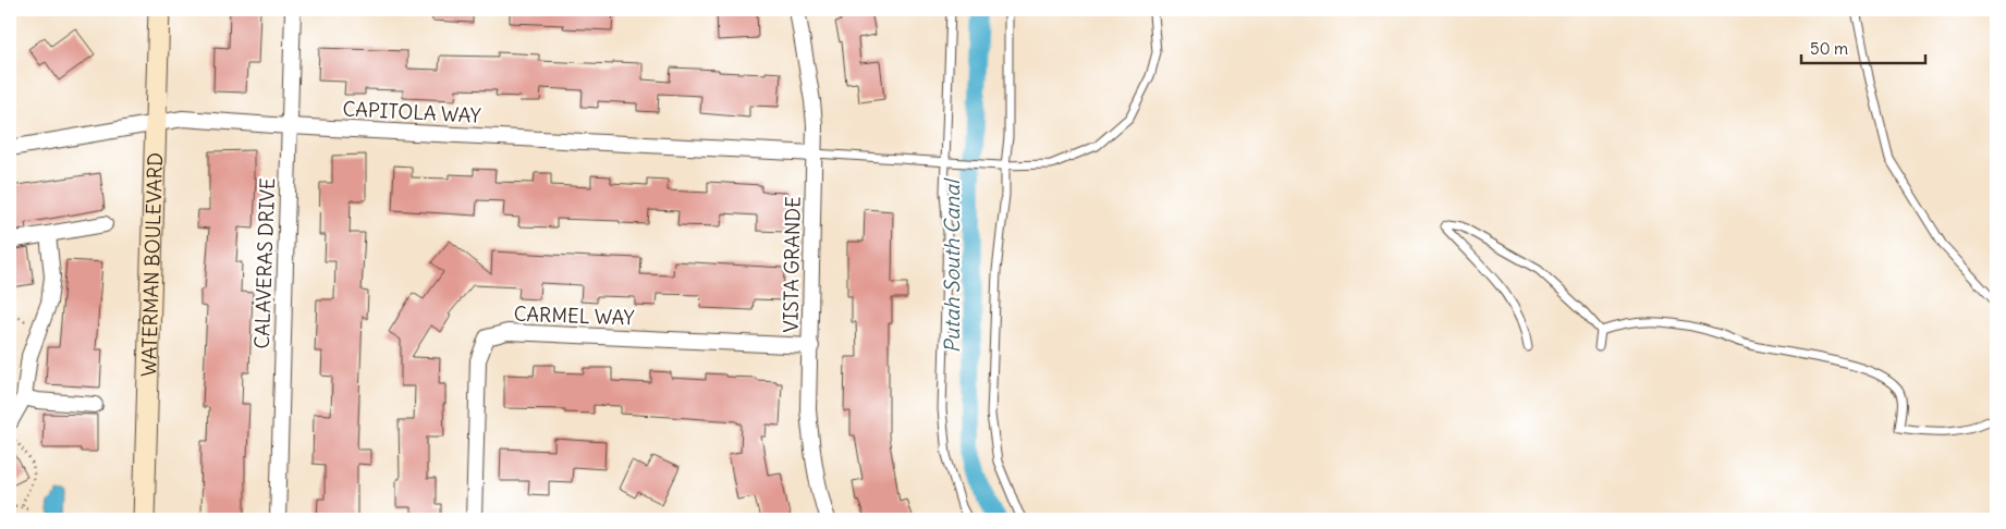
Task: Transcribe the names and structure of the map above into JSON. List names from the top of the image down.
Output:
{
  "streets": {
    "main road": ["WATERMAN BOULEVARD"],
    "street": [
      "CAPITOLA WAY",
      "CALAVERAS DRIVE",
      "VISTA GRANDE",
      "CARMEL WAY"
    ]
  },
  "crossings": [
    ["CAPITOLA WAY", "CALAVERAS DRIVE"],
    ["CAPITOLA WAY", "WATERMAN BOULEVARD"],
    ["CAPITOLA WAY", "VISTA GRANDE"],
    ["VISTA GRANDE", "CARMEL WAY"]
  ],
  "water": ["Putah South Canal"],
  "scale_bar": "50 m"
}
